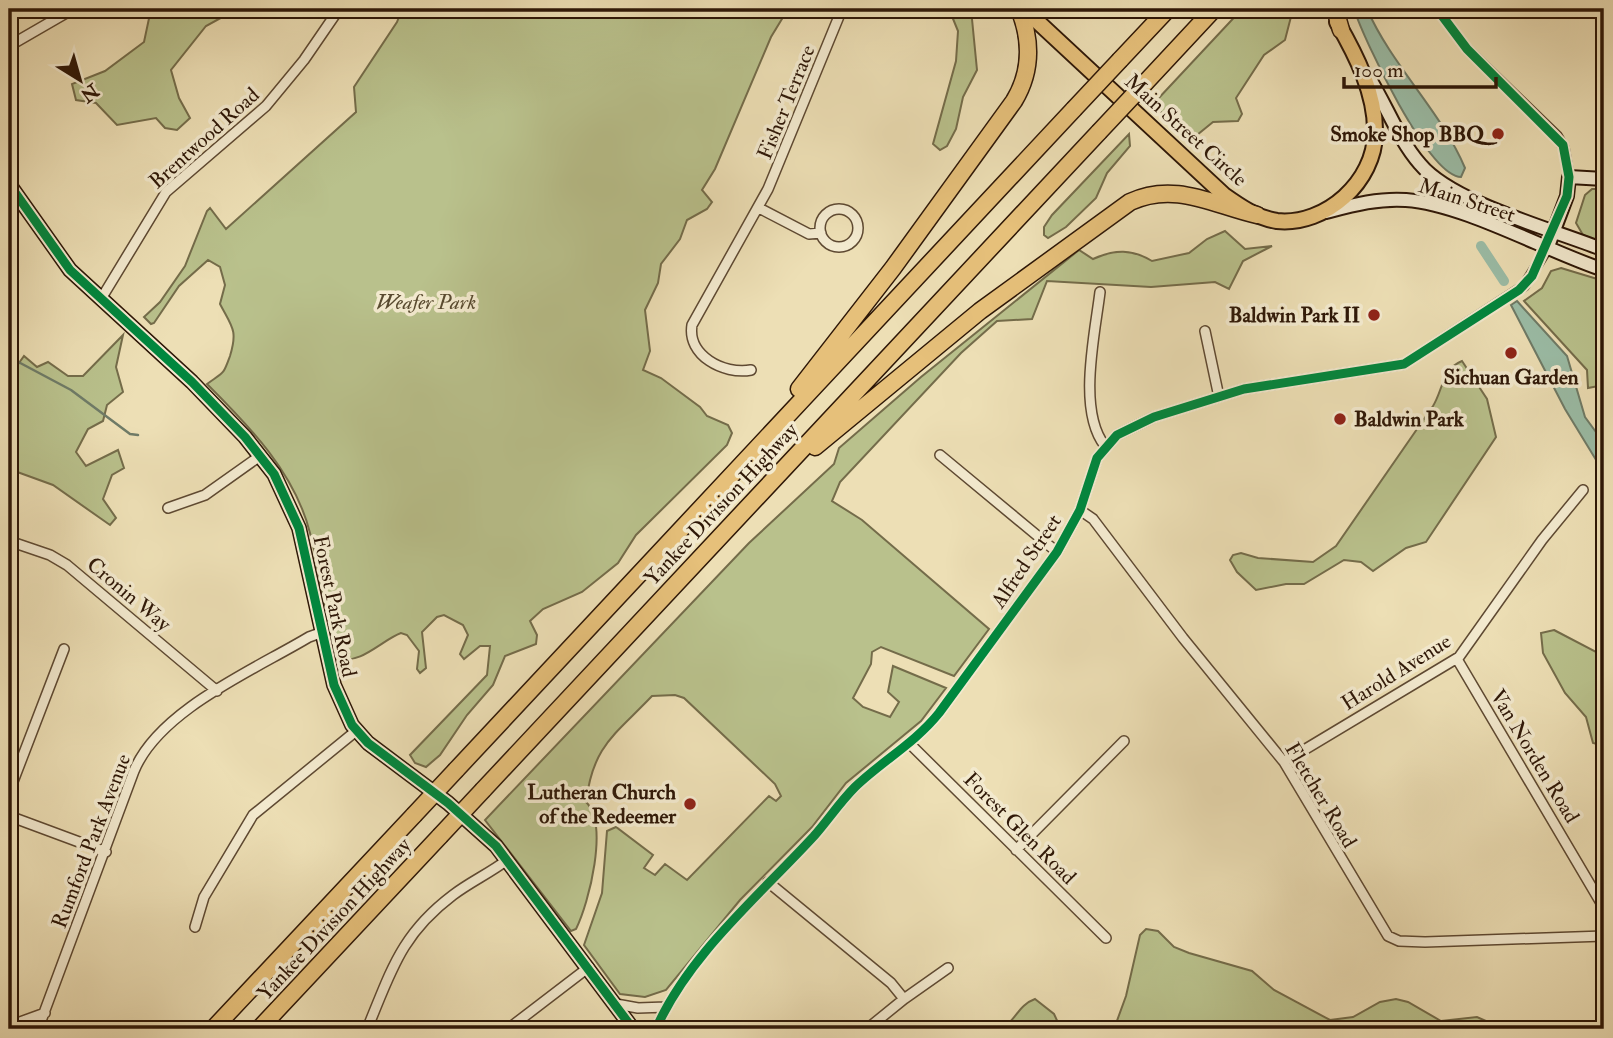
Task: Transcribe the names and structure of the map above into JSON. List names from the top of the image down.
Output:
{
  "streets": {
    "highway": ["Yankee Division Highway"],
    "main road": ["Main Street Circle"],
    "street": [
      "Fisher Terrace",
      "Brentwood Road",
      "Main Street",
      "Alfred Street",
      "Cronin Way",
      "Forest Park Road",
      "Harold Avenue",
      "Van Norden Road",
      "Fletcher Road",
      "Forest Glen Road",
      "Rumford Park Avenue"
    ]
  },
  "crossings": [
    ["Main Street Circle", "Main Street"],
    ["Brentwood Road", "Forest Park Road"],
    ["Alfred Street", "Fletcher Road"],
    ["Alfred Street", "Forest Glen Road"],
    ["Cronin Way", "Rumford Park Avenue"],
    ["Forest Park Road", "Rumford Park Avenue"],
    ["Harold Avenue", "Van Norden Road"],
    ["Harold Avenue", "Fletcher Road"]
  ],
  "parks": ["Weafer Park"],
  "places": [
    "Smoke Shop BBQ",
    "Baldwin Park II",
    "Sichuan Garden",
    "Baldwin Park",
    "Lutheran Church of the Redeemer"
  ],
  "scale_bar": "100 m",
  "north": "bottom right"
}
